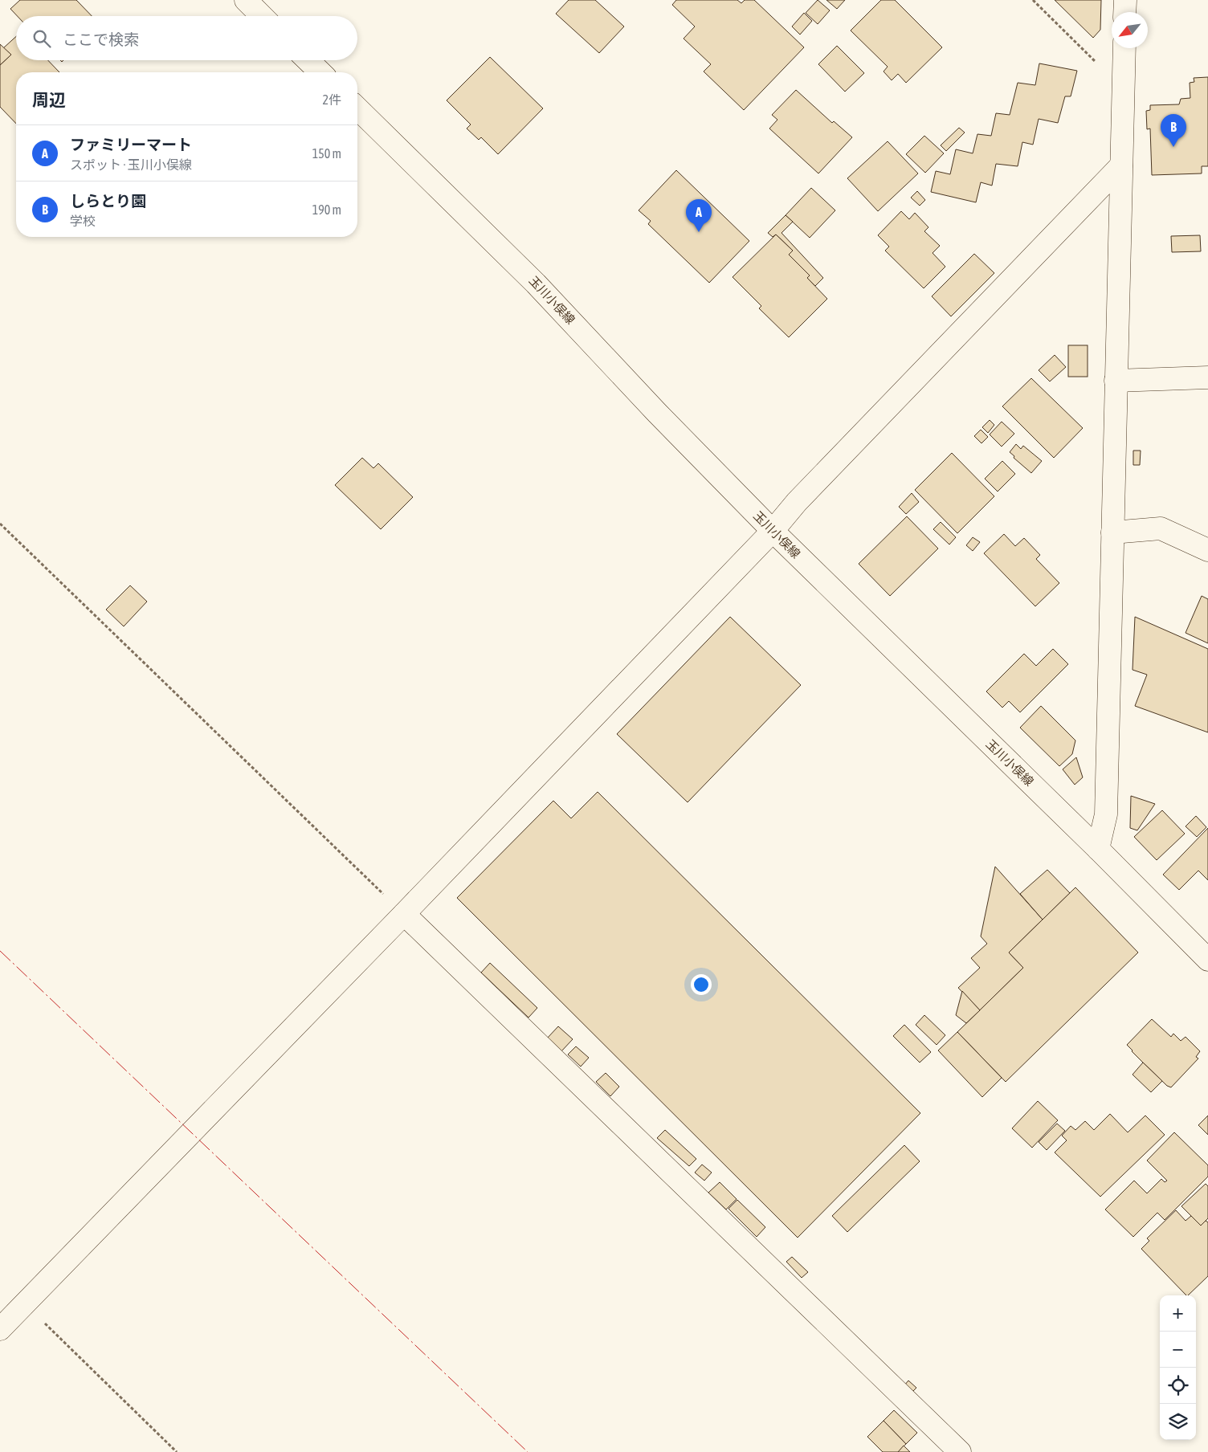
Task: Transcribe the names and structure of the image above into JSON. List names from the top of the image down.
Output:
{
  "streets": {
    "street": ["玉川小俣線"]
  },
  "north": "bottom left",
  "page": {
    "search": "ここで検索",
    "heading": ["周辺", "2件"],
    "pins": ["B", "A"],
    "list": [
      {
        "mark": "A",
        "name": "ファミリーマート",
        "note": "スポット · 玉川小俣線",
        "value": "150 m"
      },
      {
        "mark": "B",
        "name": "しらとり園",
        "note": "学校",
        "value": "190 m"
      }
    ],
    "map_buttons": ["+", "−"]
  }
}
